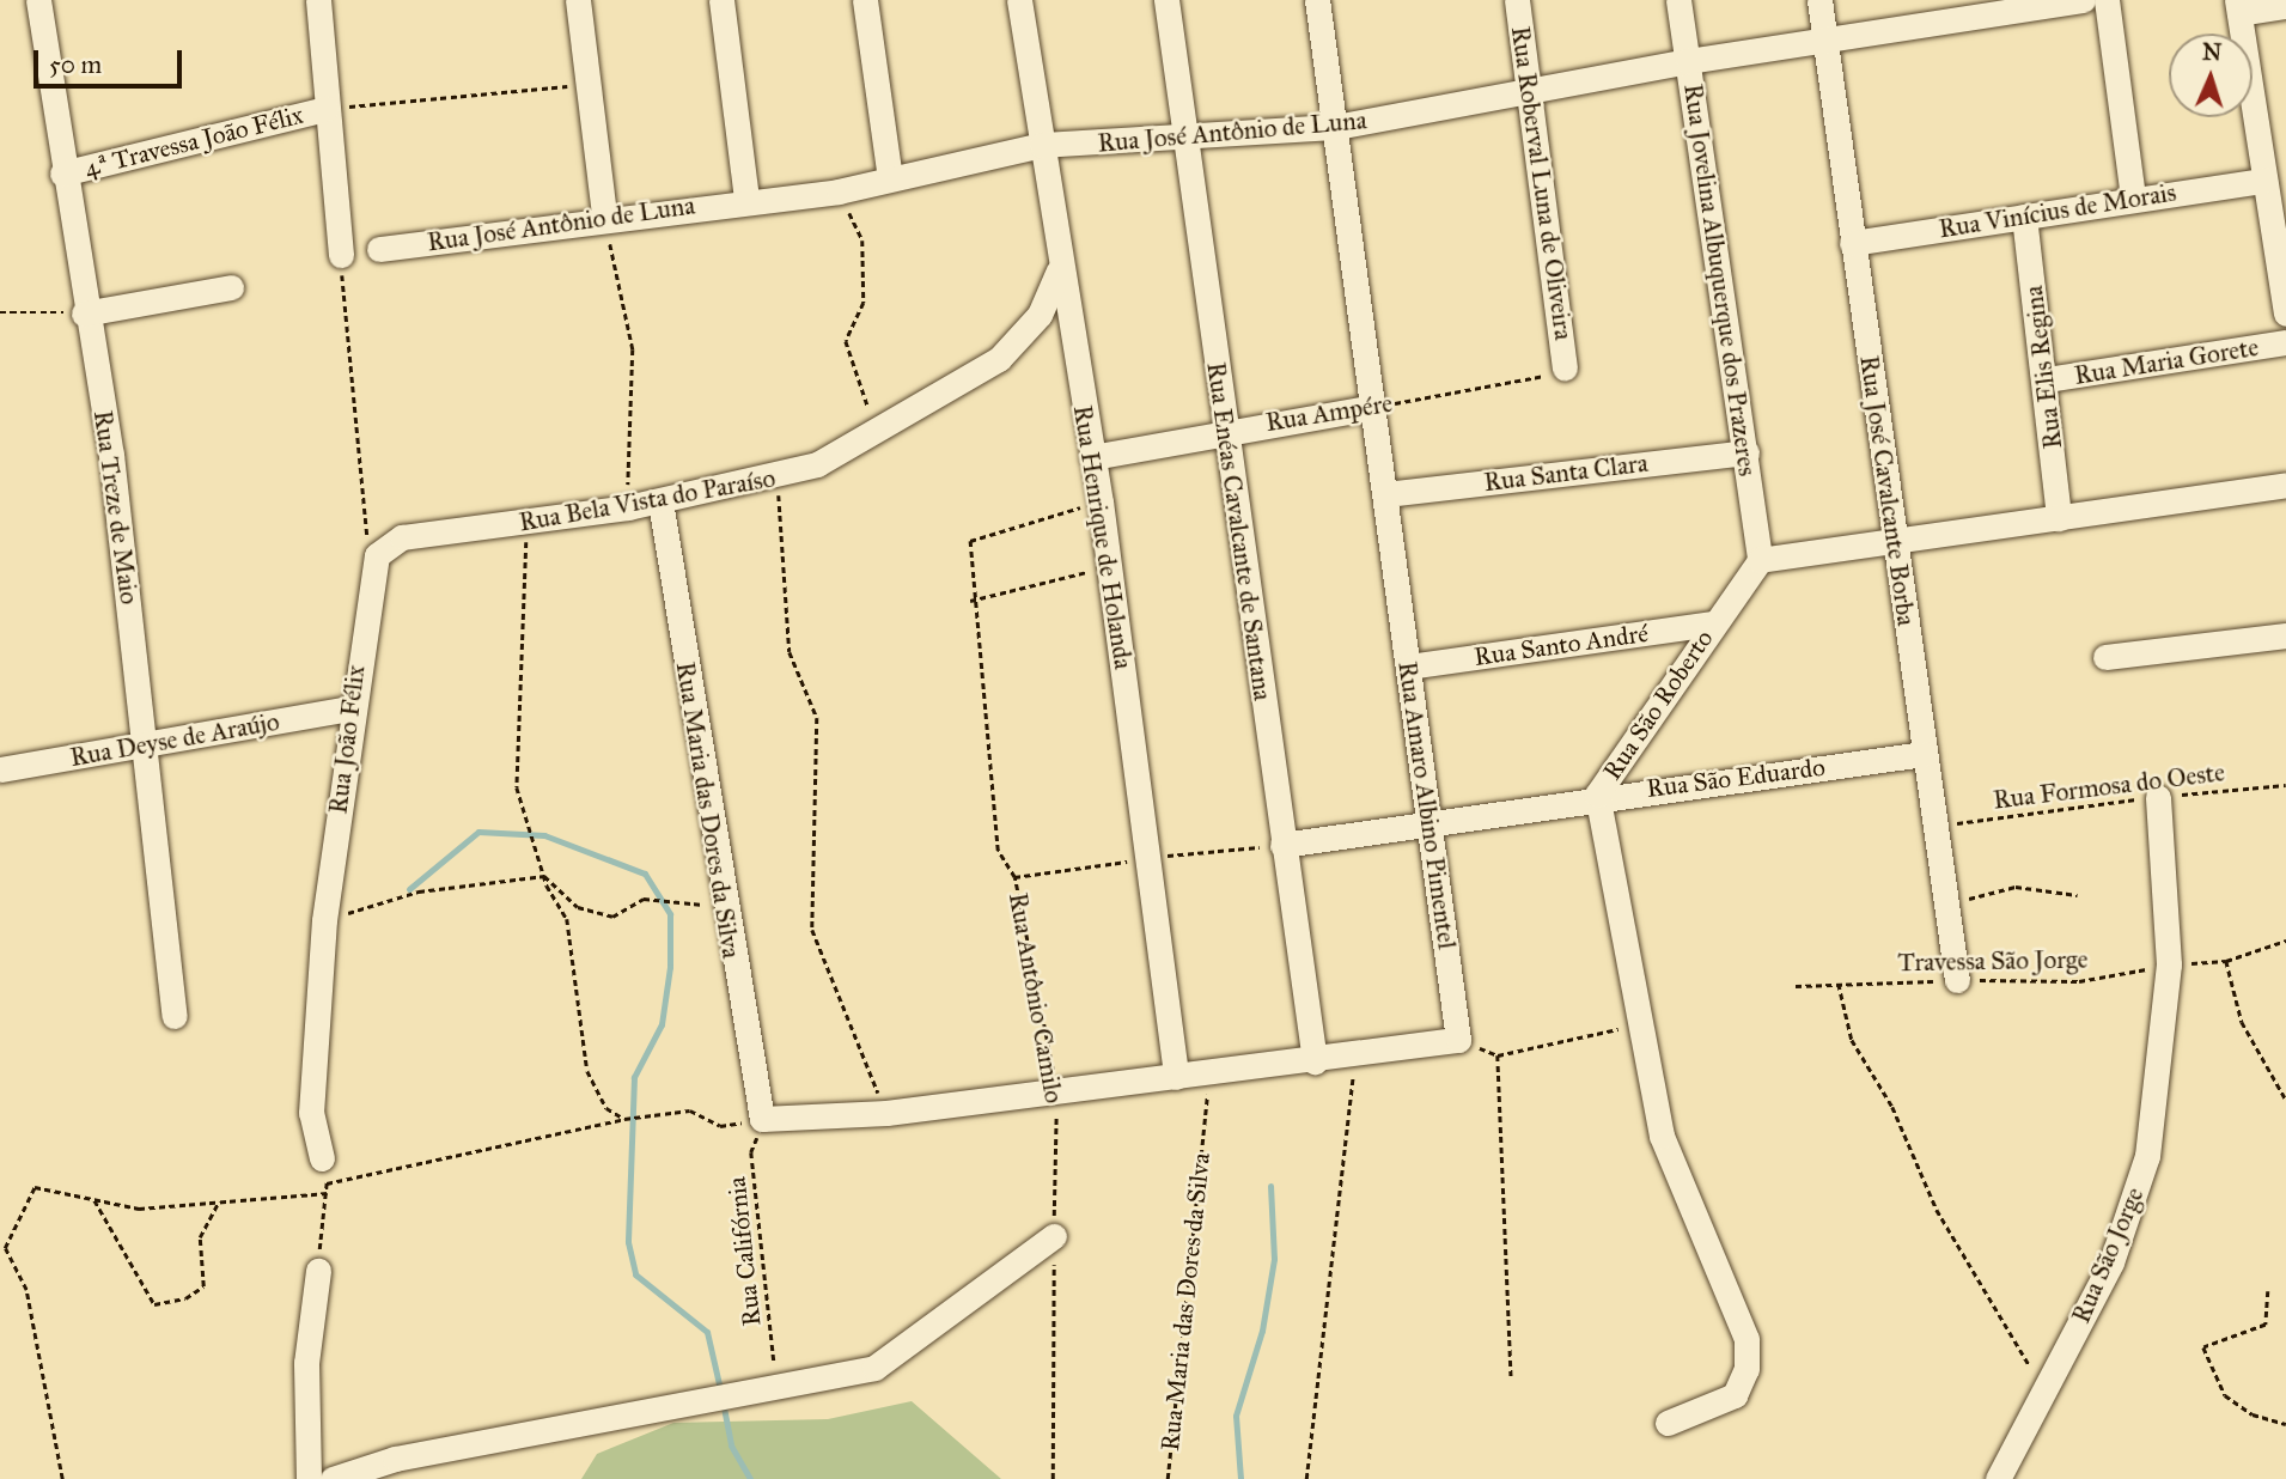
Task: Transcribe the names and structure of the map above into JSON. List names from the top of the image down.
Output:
{
  "streets": {
    "street": [
      "Rua José Antônio de Luna",
      "4ª Travessa João Félix",
      "Rua Roberval Luna de Oliveira",
      "Rua Vinícius de Morais",
      "Rua Jovelina Albuquerque dos Prazeres",
      "Rua Maria Gorete",
      "Rua Elis Regina",
      "Rua Ampére",
      "Rua Santa Clara",
      "Rua José Cavalcante Borba",
      "Rua Bela Vista do Paraíso",
      "Rua Treze de Maio",
      "Rua Enéas Cavalcante de Santana",
      "Rua Henrique de Holanda",
      "Rua Santo André",
      "Rua São Roberto",
      "Rua Deyse de Araújo",
      "Rua João Félix",
      "Rua São Eduardo",
      "Rua Amaro Albino Pimentel",
      "Rua Maria das Dores da Silva",
      "Rua São Jorge"
    ],
    "path": [
      "Rua Formosa do Oeste",
      "Travessa São Jorge",
      "Rua Antônio Camilo",
      "Rua Califórnia"
    ]
  },
  "crossings": [
    ["Rua José Antônio de Luna", "Rua Roberval Luna de Oliveira"],
    ["Rua José Antônio de Luna", "Rua Jovelina Albuquerque dos Prazeres"],
    ["Rua José Antônio de Luna", "Rua José Cavalcante Borba"],
    ["Rua José Antônio de Luna", "Rua Enéas Cavalcante de Santana"],
    ["Rua José Antônio de Luna", "Rua Henrique de Holanda"],
    ["Rua José Antônio de Luna", "Rua Amaro Albino Pimentel"],
    ["4ª Travessa João Félix", "Rua Treze de Maio"],
    ["Rua Roberval Luna de Oliveira", "Rua Ampére"],
    ["Rua Vinícius de Morais", "Rua Elis Regina"],
    ["Rua Vinícius de Morais", "Rua José Cavalcante Borba"],
    ["Rua Jovelina Albuquerque dos Prazeres", "Rua Santa Clara"],
    ["Rua Jovelina Albuquerque dos Prazeres", "Rua São Roberto"],
    ["Rua Maria Gorete", "Rua Elis Regina"],
    ["Rua Ampére", "Rua Enéas Cavalcante de Santana"],
    ["Rua Ampére", "Rua Henrique de Holanda"],
    ["Rua Ampére", "Rua Amaro Albino Pimentel"],
    ["Rua Santa Clara", "Rua Amaro Albino Pimentel"],
    ["Rua José Cavalcante Borba", "Rua São Eduardo"],
    ["Rua José Cavalcante Borba", "Rua Formosa do Oeste"],
    ["Rua José Cavalcante Borba", "Travessa São Jorge"],
    ["Rua Bela Vista do Paraíso", "Rua Henrique de Holanda"],
    ["Rua Bela Vista do Paraíso", "Rua João Félix"],
    ["Rua Bela Vista do Paraíso", "Rua Maria das Dores da Silva"],
    ["Rua Treze de Maio", "Rua Deyse de Araújo"],
    ["Rua Enéas Cavalcante de Santana", "Rua São Eduardo"],
    ["Rua Henrique de Holanda", "Rua Antônio Camilo"],
    ["Rua Santo André", "Rua São Roberto"],
    ["Rua Santo André", "Rua Amaro Albino Pimentel"],
    ["Rua São Roberto", "Rua São Eduardo"],
    ["Rua Deyse de Araújo", "Rua João Félix"],
    ["Rua São Eduardo", "Rua Amaro Albino Pimentel"],
    ["Rua Formosa do Oeste", "Rua São Jorge"],
    ["Rua Maria das Dores da Silva", "Rua Califórnia"],
    ["Travessa São Jorge", "Rua São Jorge"]
  ],
  "scale_bar": "50 m",
  "north": "top"
}
